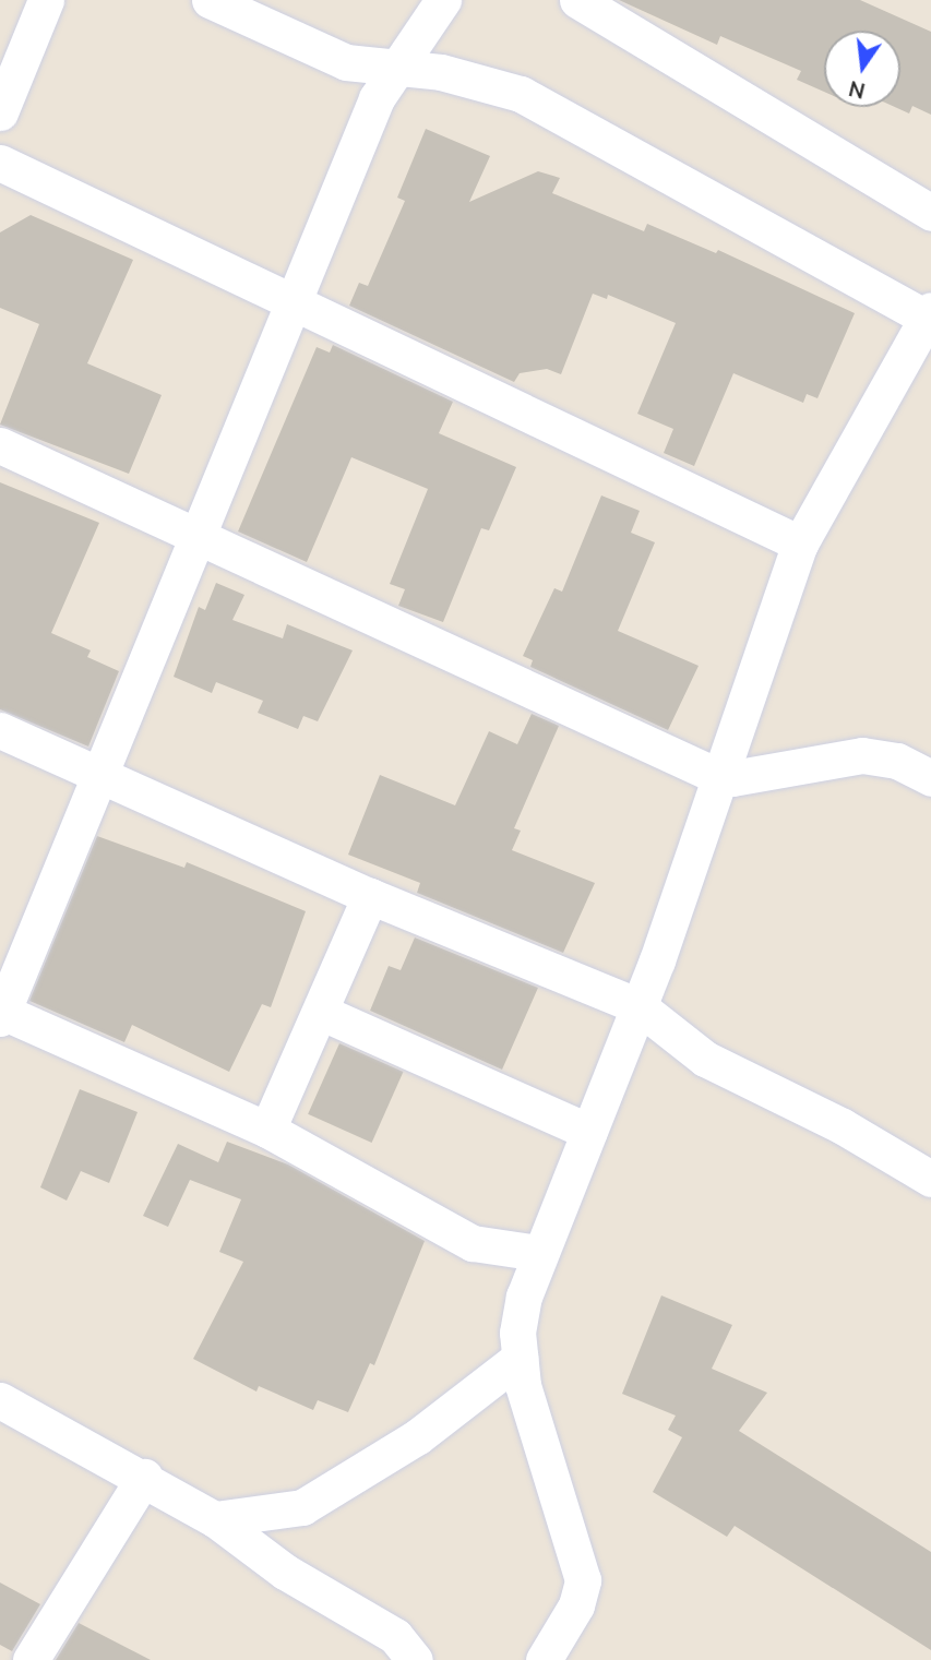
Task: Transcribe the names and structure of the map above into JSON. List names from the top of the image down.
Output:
{
  "north": "bottom"
}
